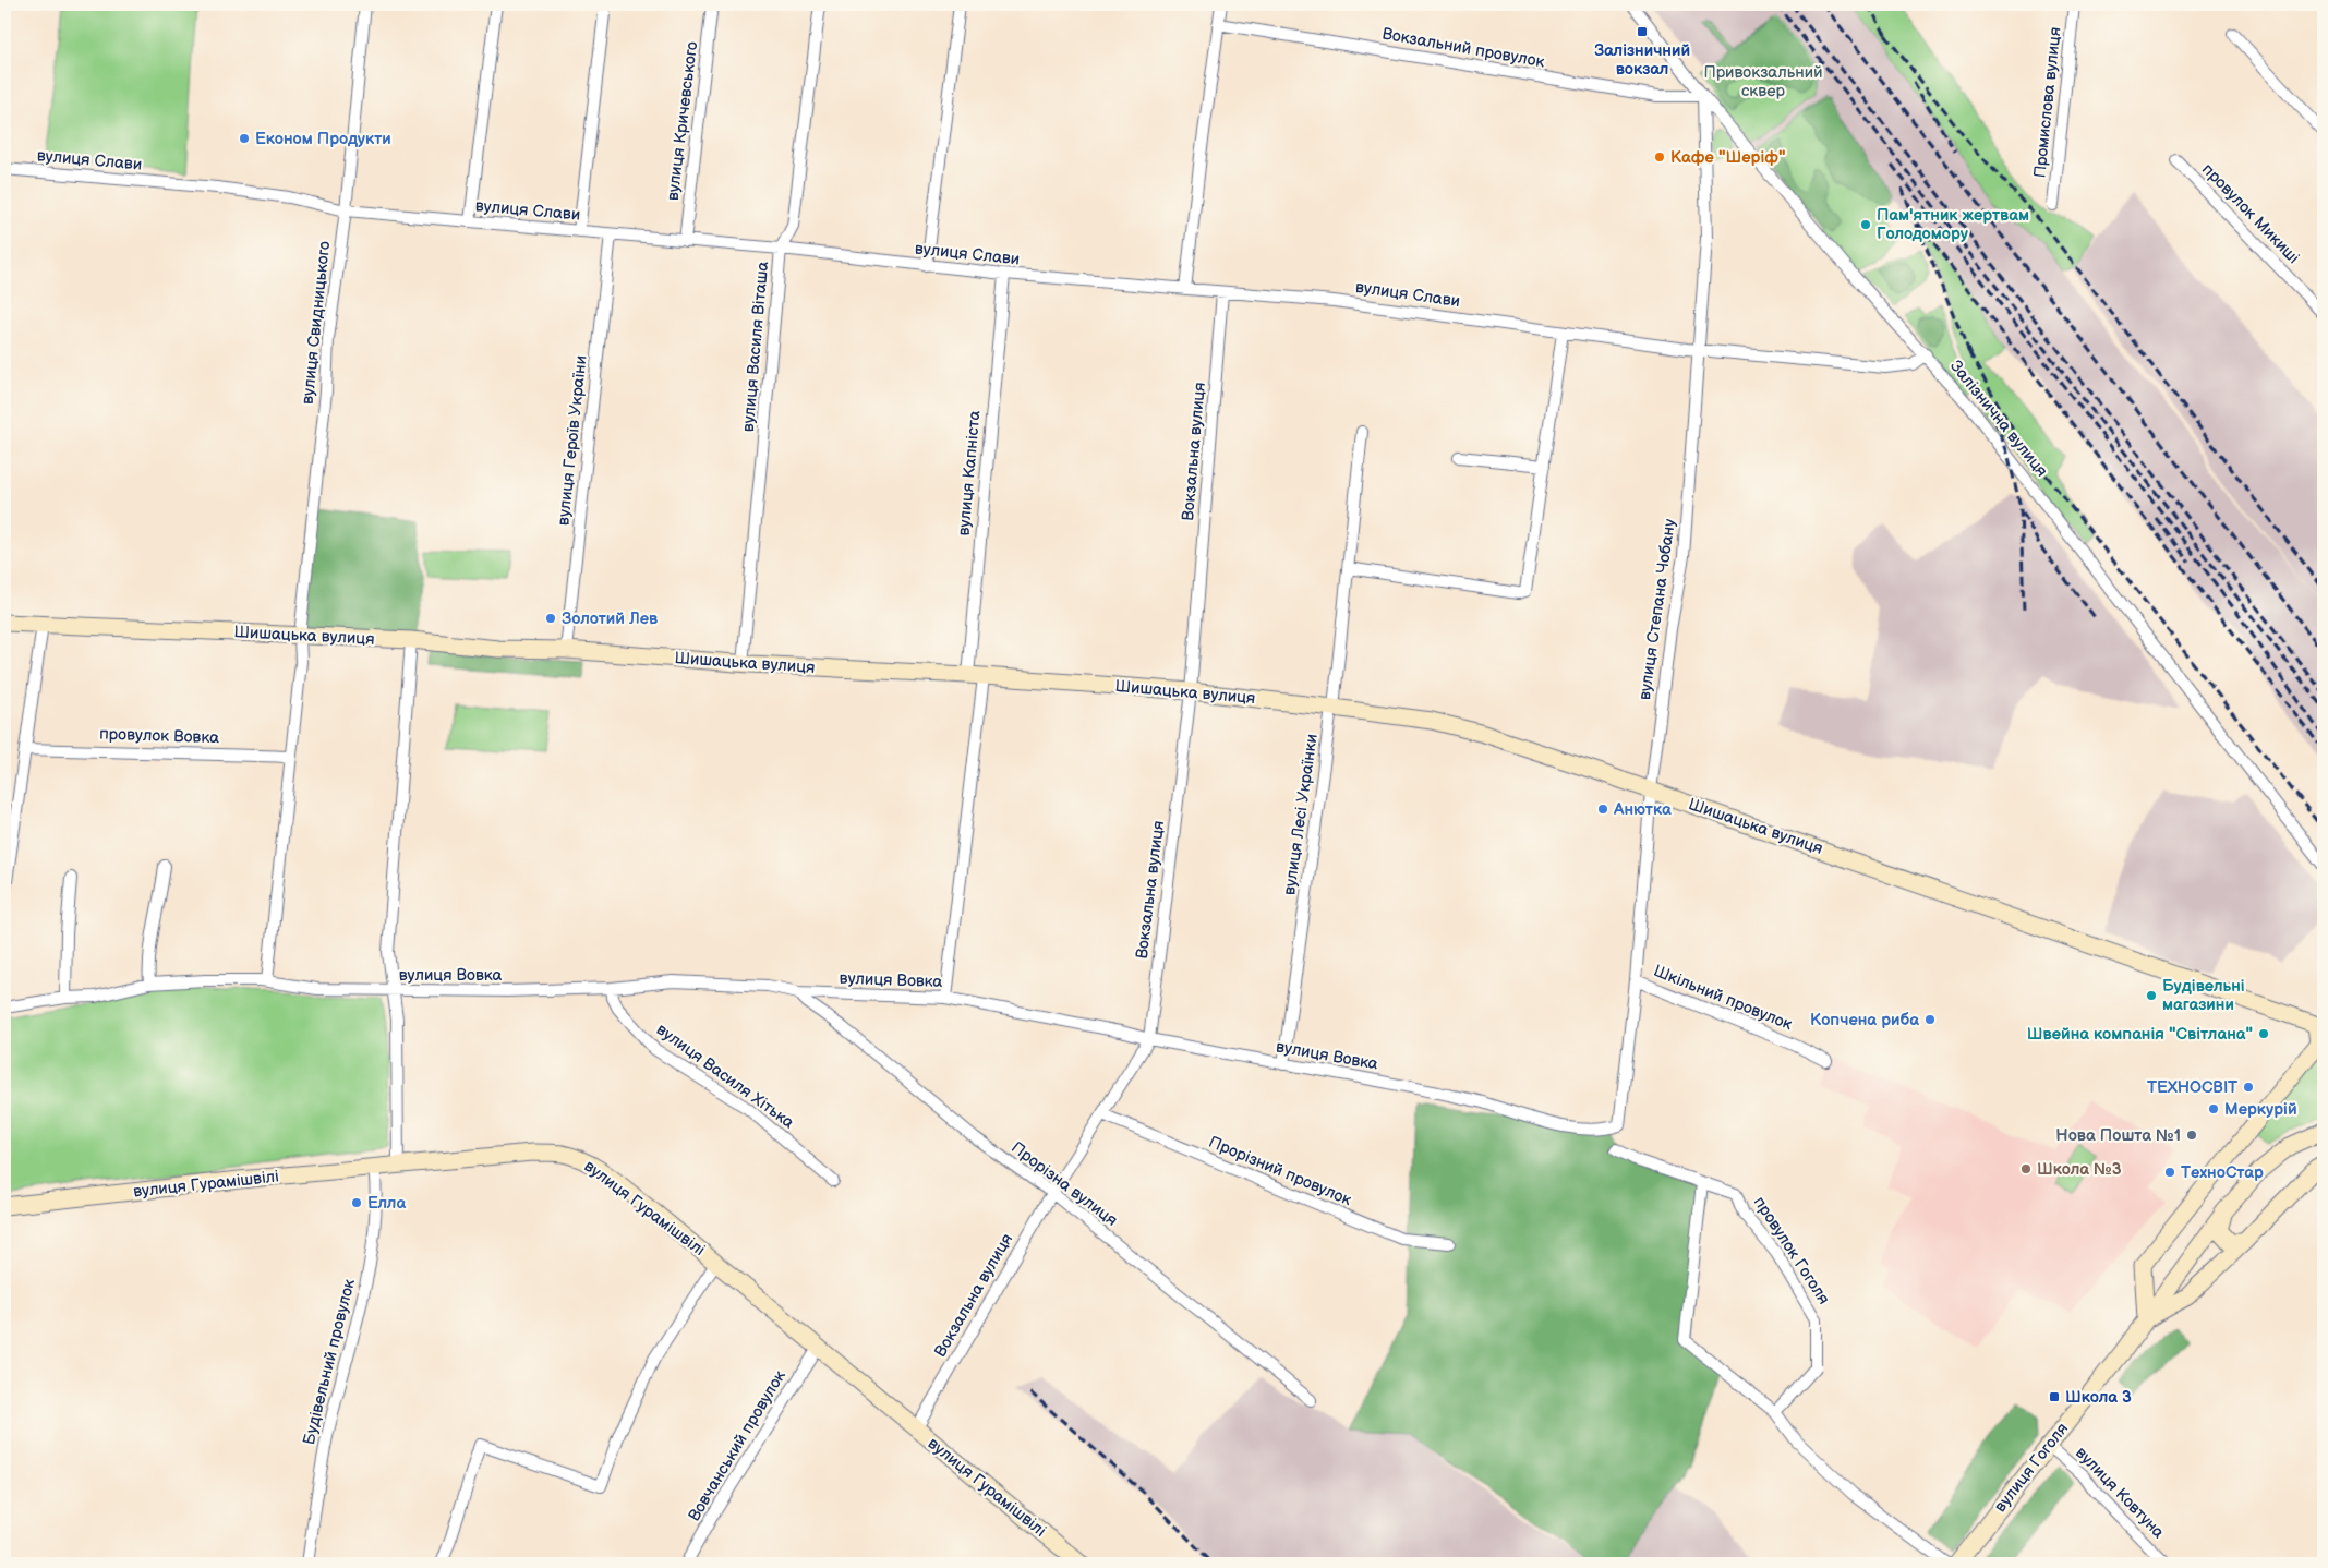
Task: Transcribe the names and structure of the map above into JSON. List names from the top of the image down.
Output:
{
  "streets": {
    "street": [
      "Вокзальний провулок",
      "Промислова вулиця",
      "вулиця Кричевського",
      "вулиця Слави",
      "провулок Микиші",
      "вулиця Свидницького",
      "вулиця Василя Віташа",
      "Залізнична вулиця",
      "вулиця Героїв України",
      "Вокзальна вулиця",
      "вулиця Капніста",
      "вулиця Степана Чобану",
      "Шишацька вулиця",
      "провулок Вовка",
      "вулиця Лесі Українки",
      "вулиця Вовка",
      "Шкільний провулок",
      "вулиця Василя Хітька",
      "Прорізний провулок",
      "вулиця Гурамішвілі",
      "Прорізна вулиця",
      "провулок Гоголя",
      "Будівельний провулок",
      "Вовчанський провулок",
      "вулиця Гоголя",
      "вулиця Ковтуна"
    ]
  },
  "crossings": [
    ["Вокзальний провулок", "Залізнична вулиця"],
    ["Вокзальний провулок", "вулиця Степана Чобану"],
    ["вулиця Кричевського", "вулиця Слави"],
    ["вулиця Слави", "вулиця Свидницького"],
    ["вулиця Слави", "вулиця Василя Віташа"],
    ["вулиця Слави", "Залізнична вулиця"],
    ["вулиця Слави", "вулиця Героїв України"],
    ["вулиця Слави", "Вокзальна вулиця"],
    ["вулиця Слави", "вулиця Капніста"],
    ["вулиця Слави", "вулиця Степана Чобану"],
    ["вулиця Свидницького", "Шишацька вулиця"],
    ["вулиця Свидницького", "провулок Вовка"],
    ["вулиця Свидницького", "вулиця Вовка"],
    ["вулиця Василя Віташа", "Шишацька вулиця"],
    ["Залізнична вулиця", "вулиця Степана Чобану"],
    ["вулиця Героїв України", "Шишацька вулиця"],
    ["Вокзальна вулиця", "Шишацька вулиця"],
    ["Вокзальна вулиця", "вулиця Вовка"],
    ["Вокзальна вулиця", "Прорізний провулок"],
    ["Вокзальна вулиця", "вулиця Гурамішвілі"],
    ["Вокзальна вулиця", "Прорізна вулиця"],
    ["вулиця Капніста", "Шишацька вулиця"],
    ["вулиця Капніста", "вулиця Вовка"],
    ["вулиця Степана Чобану", "Шишацька вулиця"],
    ["вулиця Степана Чобану", "вулиця Вовка"],
    ["вулиця Степана Чобану", "Шкільний провулок"],
    ["Шишацька вулиця", "вулиця Лесі Українки"],
    ["вулиця Лесі Українки", "вулиця Вовка"],
    ["вулиця Вовка", "вулиця Василя Хітька"],
    ["вулиця Вовка", "Прорізна вулиця"],
    ["вулиця Гурамішвілі", "Будівельний провулок"],
    ["вулиця Гурамішвілі", "Вовчанський провулок"],
    ["вулиця Гоголя", "вулиця Ковтуна"]
  ],
  "parks": ["Привокзальний сквер"],
  "places": {
    "transit": ["Залізничний вокзал", "Школа 3"],
    "other": [
      "Економ Продукти",
      "Кафе \"Шеріф\"",
      "Пам'ятник жертвам Голодомору",
      "Золотий Лев",
      "Анютка",
      "Будівельні магазини",
      "Копчена риба",
      "Швейна компанія \"Світлана\"",
      "ТЕХНОСВІТ",
      "Меркурій",
      "Нова Пошта №1",
      "Школа №3",
      "ТехноСтар",
      "Елла"
    ]
  }
}
